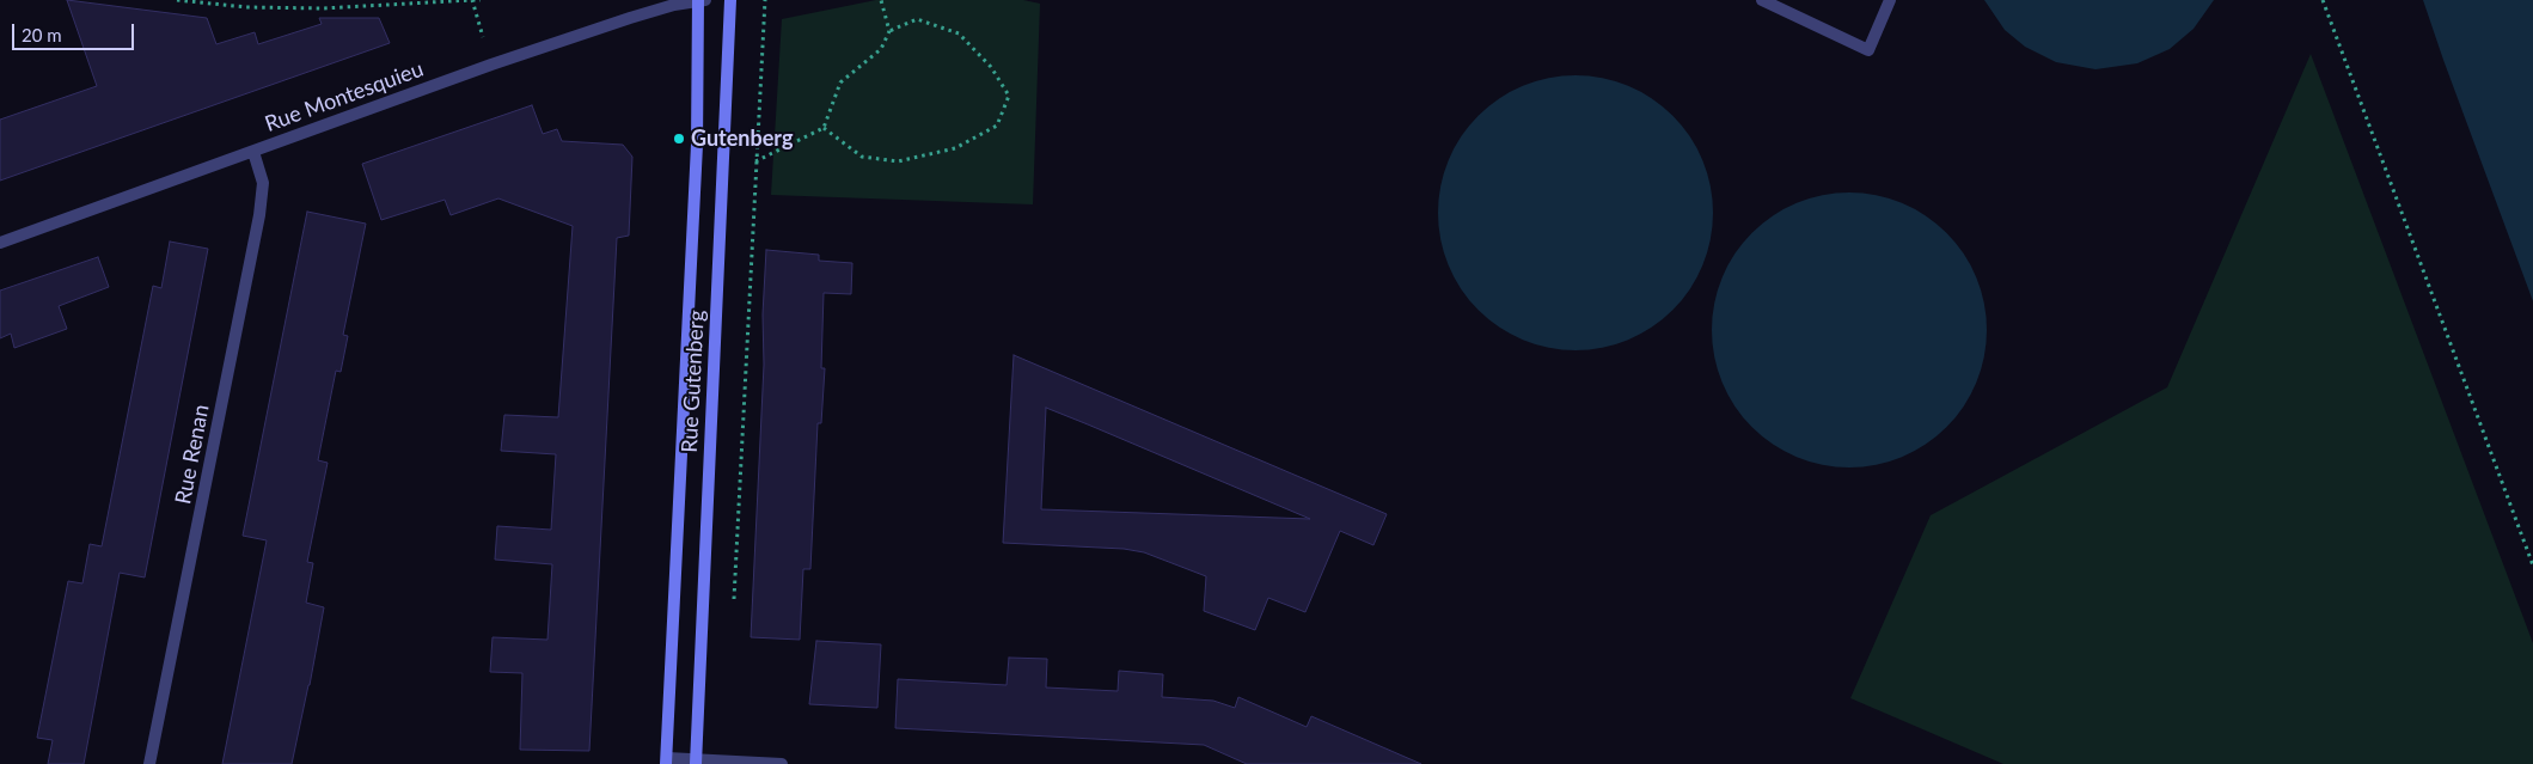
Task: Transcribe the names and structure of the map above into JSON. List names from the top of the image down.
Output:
{
  "streets": {
    "street": ["Rue Montesquieu", "Rue Gutenberg", "Rue Renan"]
  },
  "crossings": [
    ["Rue Montesquieu", "Rue Gutenberg"],
    ["Rue Montesquieu", "Rue Renan"]
  ],
  "places": ["Gutenberg"],
  "scale_bar": "20 m"
}
